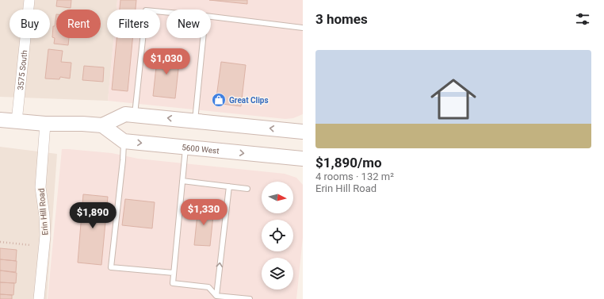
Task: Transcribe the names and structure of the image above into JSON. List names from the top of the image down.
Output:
{
  "streets": {
    "main road": ["5600 West"],
    "street": ["3575 South", "Erin Hill Road"]
  },
  "places": {
    "shop": ["Great Clips"]
  },
  "north": "right",
  "page": {
    "heading": "3 homes",
    "chip": [
      "Buy",
      "Rent",
      "Filters",
      "New"
    ],
    "list": [
      {
        "name": "$1,890/mo",
        "note": "4 rooms · 132 m² · Erin Hill Road"
      }
    ],
    "price": ["$1,030", "$1,330", "$1,890"]
  }
}
